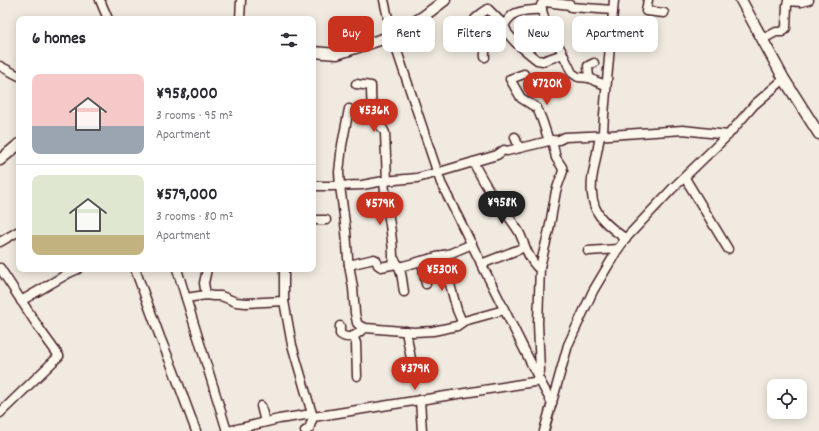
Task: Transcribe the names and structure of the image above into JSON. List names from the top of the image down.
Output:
{
  "page": {
    "chip": [
      "Buy",
      "Rent",
      "Filters",
      "New",
      "Apartment"
    ],
    "heading": "6 homes",
    "list": [
      {
        "name": "¥958,000",
        "note": "3 rooms · 95 m² · Apartment"
      },
      {
        "name": "¥579,000",
        "note": "3 rooms · 80 m² · Apartment"
      }
    ],
    "price": [
      "¥720K",
      "¥536K",
      "¥958K",
      "¥579K",
      "¥530K",
      "¥379K"
    ]
  }
}
